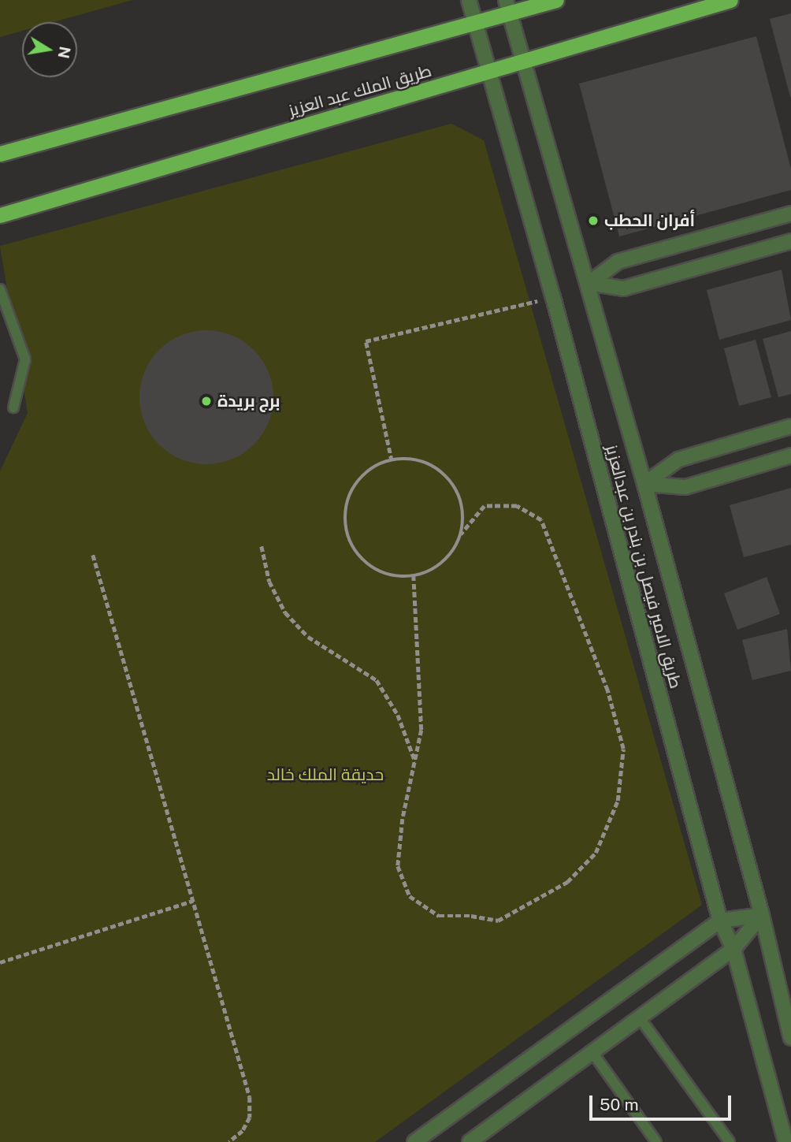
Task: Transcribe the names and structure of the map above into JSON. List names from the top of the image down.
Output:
{
  "streets": {
    "highway": ["طريق الملك عبد العزيز"],
    "street": ["طريق الامير فيصل بن بندر بن عبدالعزيز"]
  },
  "crossings": [
    ["طريق الملك عبد العزيز", "طريق الامير فيصل بن بندر بن عبدالعزيز"]
  ],
  "parks": ["حديقة الملك خالد"],
  "places": ["أفران الحطب", "برج بريدة"],
  "scale_bar": "50 m",
  "north": "right"
}
